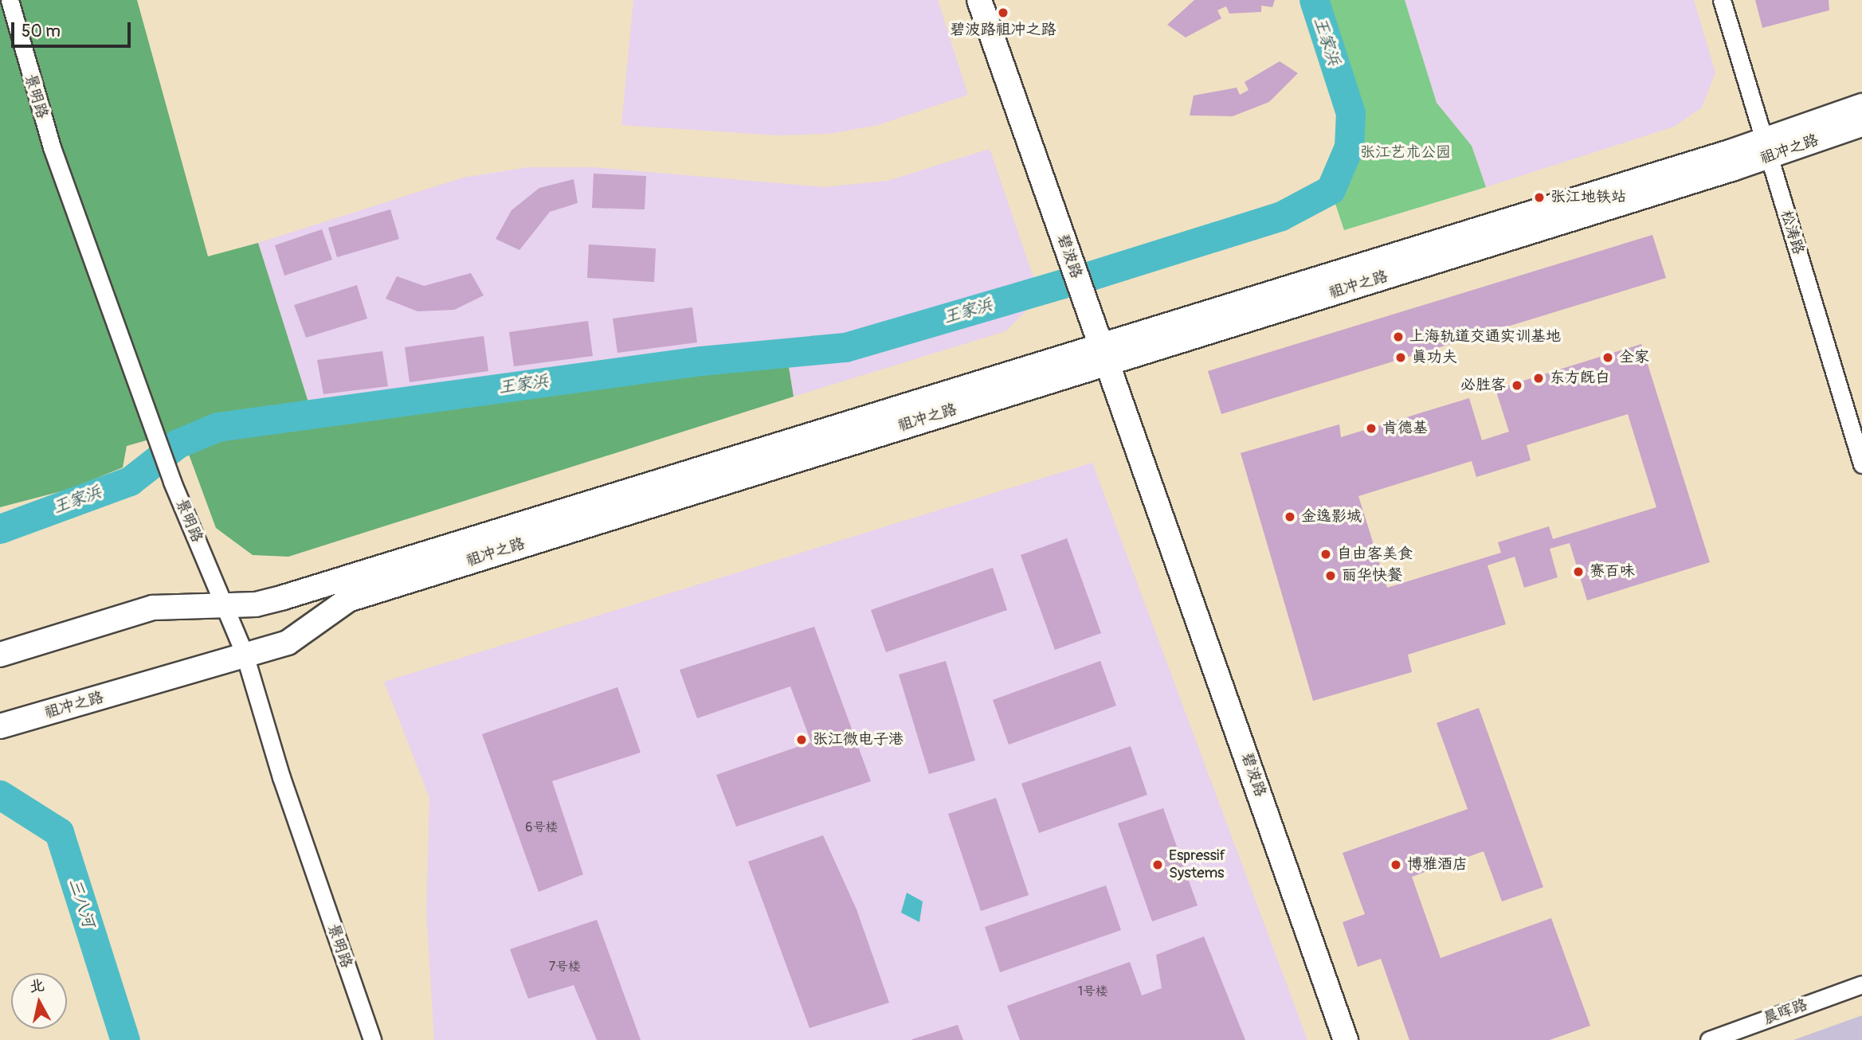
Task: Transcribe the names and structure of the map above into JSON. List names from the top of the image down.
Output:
{
  "streets": {
    "main road": ["祖冲之路", "碧波路"],
    "street": ["景明路", "松涛路", "晨晖路"]
  },
  "crossings": [
    ["景明路", "祖冲之路"],
    ["祖冲之路", "松涛路"],
    ["祖冲之路", "碧波路"]
  ],
  "water": ["王家浜", "三八河"],
  "parks": ["张江艺术公园"],
  "places": [
    "碧波路祖冲之路",
    "张江地铁站",
    "上海轨道交通实训基地",
    "真功夫",
    "全家",
    "东方既白",
    "必胜客",
    "肯德基",
    "金逸影城",
    "自由客美食",
    "赛百味",
    "丽华快餐",
    "张江微电子港",
    "Espressif Systems",
    "博雅酒店"
  ],
  "house_numbers": ["6号楼", "7号楼", "1号楼"],
  "scale_bar": "50 m",
  "north": "top"
}
